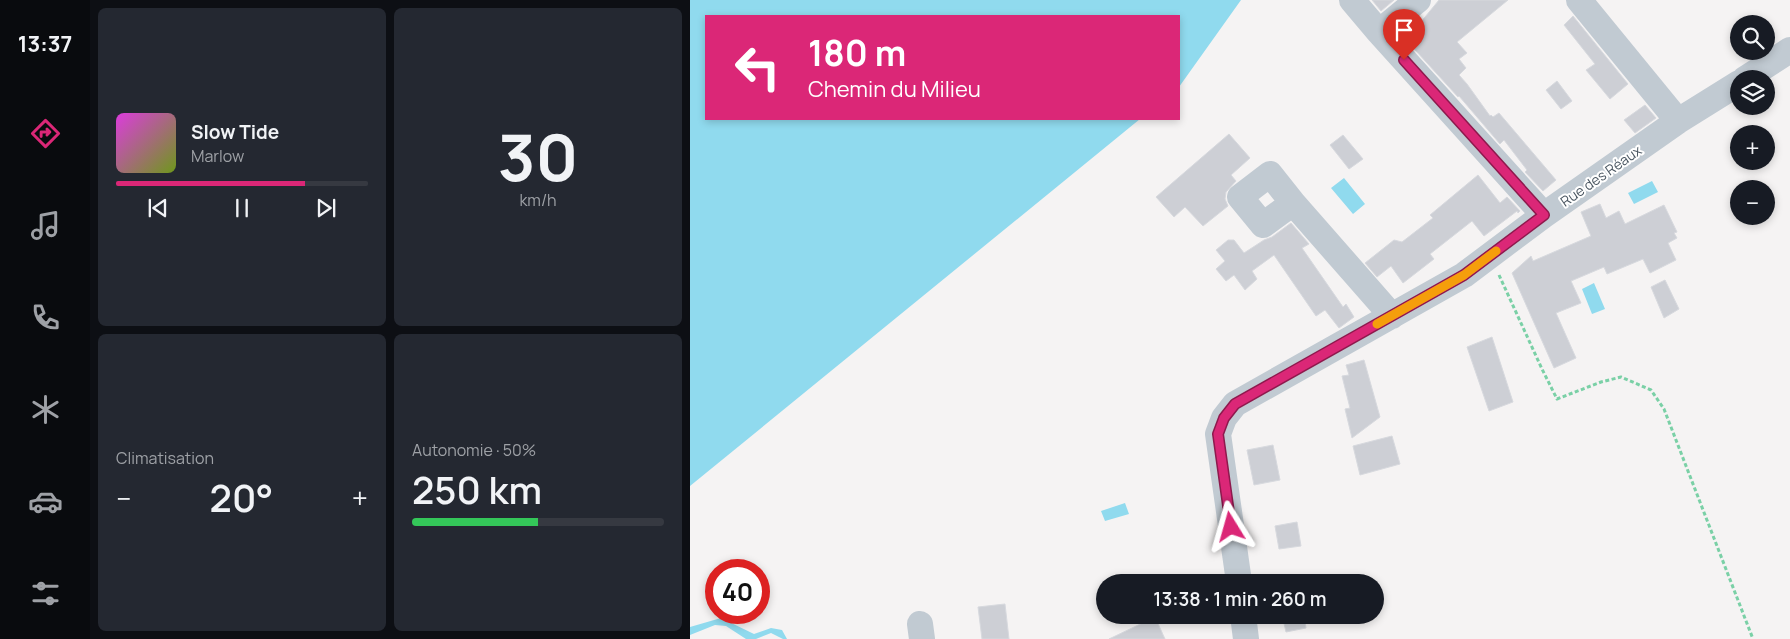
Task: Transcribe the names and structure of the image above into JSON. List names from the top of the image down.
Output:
{
  "streets": {
    "street": ["Rue des Réaux"]
  },
  "page": {
    "tabs": "13:37",
    "tile": [
      ["30", "km/h"],
      "Climatisation",
      ["Autonomie · 50%", "250 km"]
    ],
    "map_buttons": ["+", "−"],
    "turn": ["180 m", "Chemin du Milieu"],
    "song": ["Slow Tide", "Marlow"],
    "heat": ["−", "20°", "+"],
    "limit": "40",
    "trip": "13:38 · 1 min · 260 m"
  }
}
